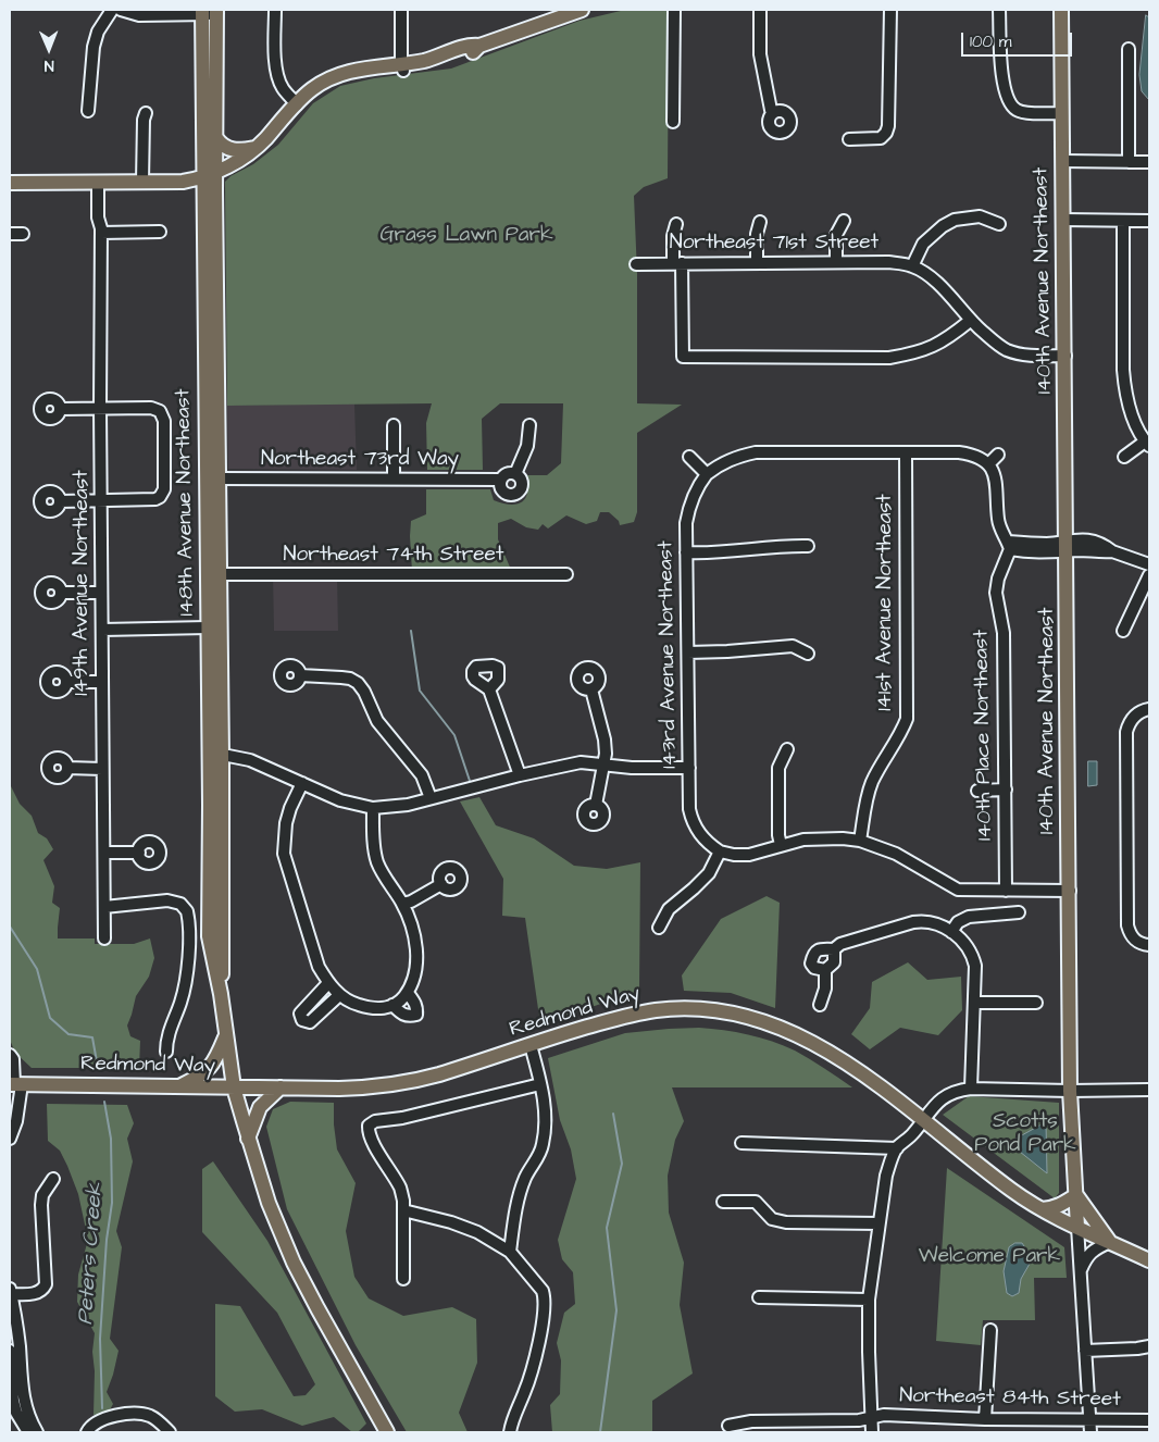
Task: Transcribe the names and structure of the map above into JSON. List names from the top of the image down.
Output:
{
  "streets": {
    "main road": ["140th Avenue Northeast", "148th Avenue Northeast", "Redmond Way"],
    "street": [
      "Northeast 71st Street",
      "Northeast 73rd Way",
      "Northeast 74th Street",
      "149th Avenue Northeast",
      "141st Avenue Northeast",
      "143rd Avenue Northeast",
      "140th Place Northeast",
      "Northeast 84th Street"
    ]
  },
  "crossings": [
    ["140th Avenue Northeast", "Redmond Way"],
    ["140th Avenue Northeast", "Northeast 84th Street"],
    ["Northeast 73rd Way", "148th Avenue Northeast"],
    ["148th Avenue Northeast", "Northeast 74th Street"],
    ["148th Avenue Northeast", "Redmond Way"]
  ],
  "water": ["Peters Creek"],
  "parks": ["Grass Lawn Park", "Scotts Pond Park", "Welcome Park"],
  "scale_bar": "100 m",
  "north": "bottom"
}
